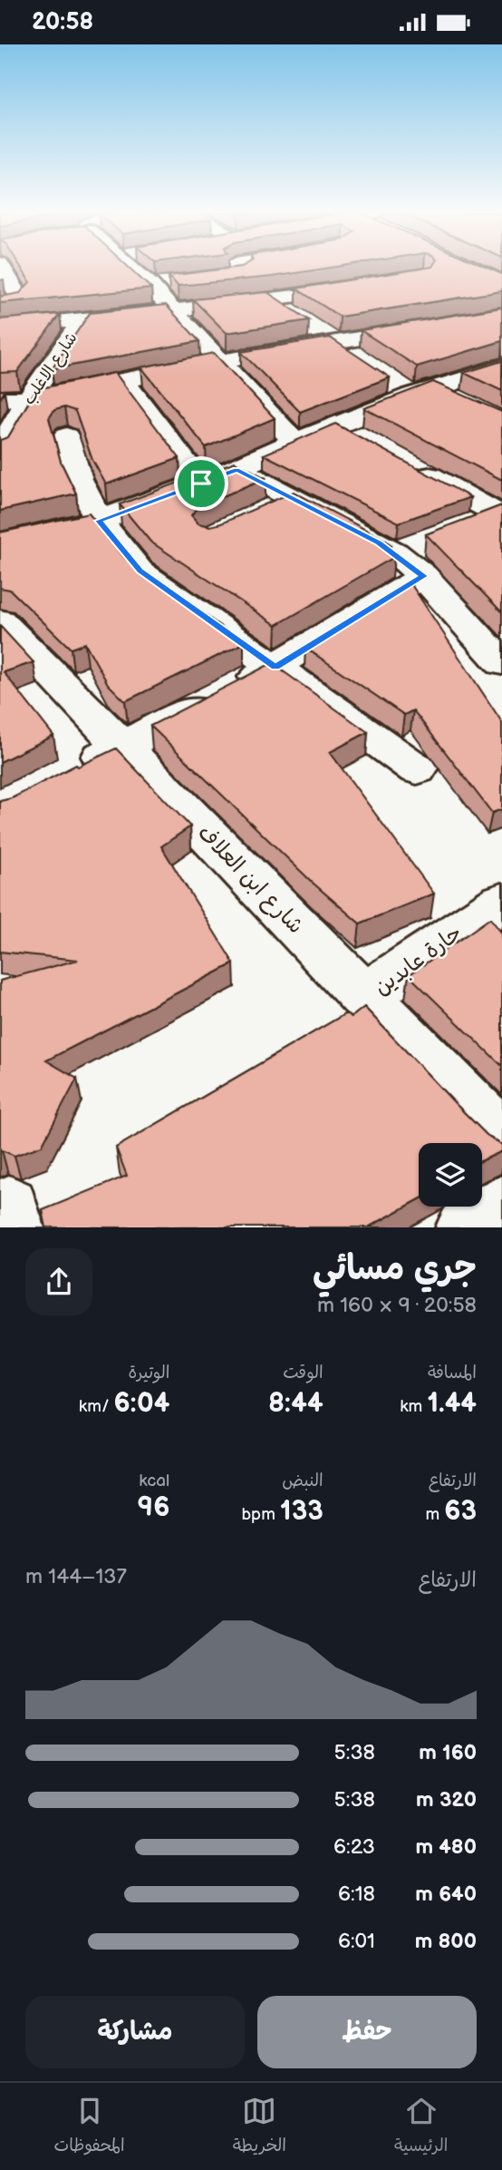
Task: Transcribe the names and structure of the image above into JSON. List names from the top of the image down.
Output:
{
  "streets": {
    "street": ["شارع الاغلب", "شارع ابن العلاف", "حارة عابدين"]
  },
  "crossings": [
    ["شارع ابن العلاف", "حارة عابدين"]
  ],
  "page": {
    "status": "20:58",
    "heading": ["جري مسائي", "20:58 · 9 × 160 m"],
    "stats": [
      ["المسافة", "1.44 km"],
      ["الوقت", "8:44"],
      ["الوتيرة", "6:04 /km"],
      ["الارتفاع", "63 m"],
      ["النبض", "133 bpm"],
      ["kcal", "96"]
    ],
    "chart": ["الارتفاع", "137–144 m"],
    "list": [
      {
        "name": "160 m",
        "note": "5:38"
      },
      {
        "name": "320 m",
        "note": "5:38"
      },
      {
        "name": "480 m",
        "note": "6:23"
      },
      {
        "name": "640 m",
        "note": "6:18"
      },
      {
        "name": "800 m",
        "note": "6:01"
      }
    ],
    "buttons": ["حفظ", "مشاركة"],
    "tabs": ["الرئيسية", "الخريطة", "المحفوظات"]
  }
}
